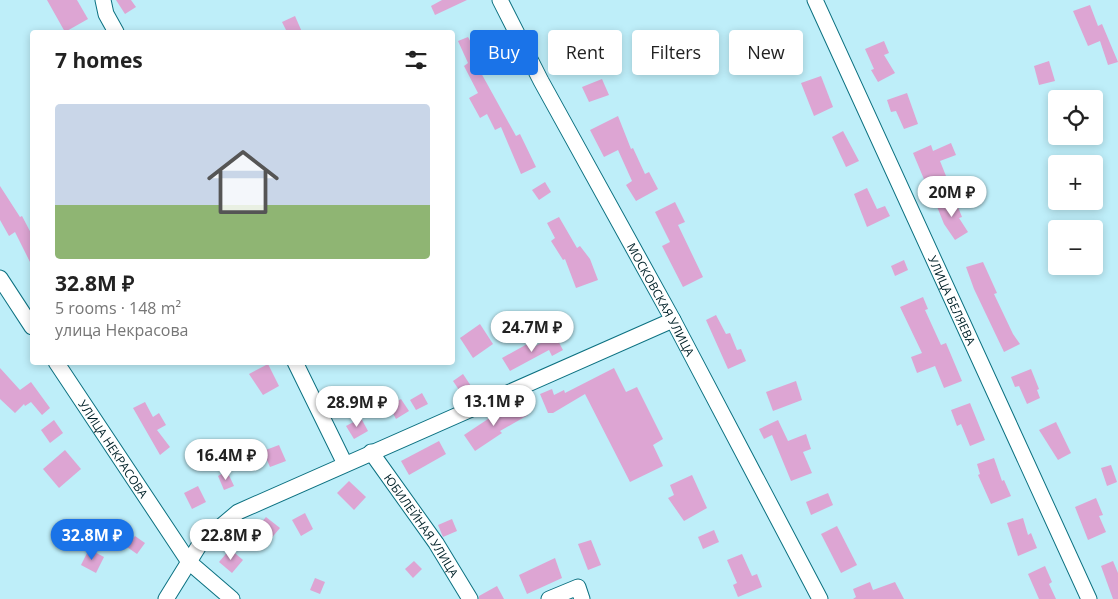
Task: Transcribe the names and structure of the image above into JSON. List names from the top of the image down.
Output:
{
  "streets": {
    "street": [
      "МОСКОВСКАЯ УЛИЦА",
      "УЛИЦА БЕЛЯЕВА",
      "УЛИЦА НЕКРАСОВА",
      "ЮБИЛЕЙНАЯ УЛИЦА"
    ]
  },
  "page": {
    "chip": [
      "Buy",
      "Rent",
      "Filters",
      "New"
    ],
    "heading": "7 homes",
    "map_buttons": ["+", "−"],
    "list": [
      {
        "name": "32.8M ₽",
        "note": "5 rooms · 148 m² · улица Некрасова"
      }
    ],
    "price": [
      "20M ₽",
      "24.7M ₽",
      "13.1M ₽",
      "28.9M ₽",
      "16.4M ₽",
      "32.8M ₽",
      "22.8M ₽"
    ]
  }
}
